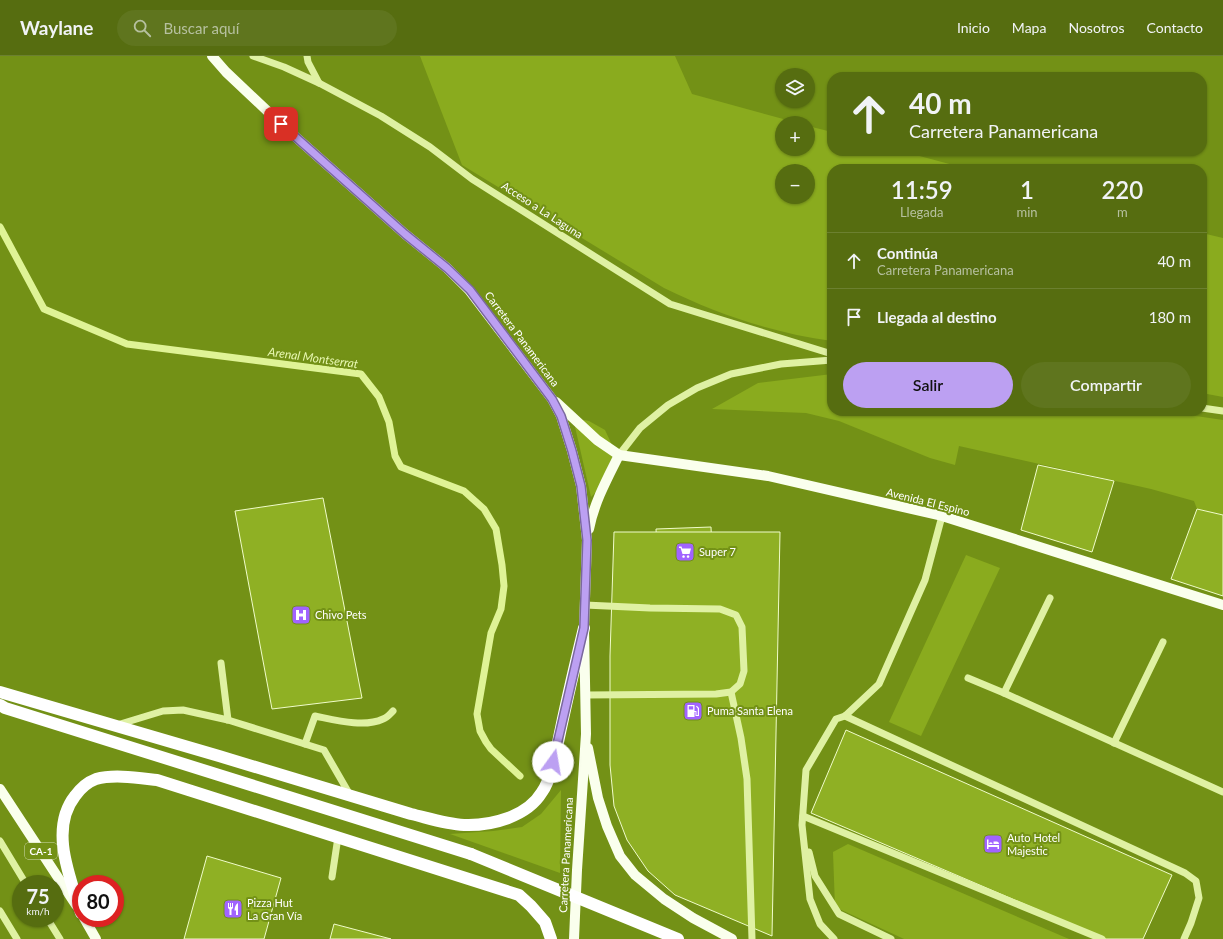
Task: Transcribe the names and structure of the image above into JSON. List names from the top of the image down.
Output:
{
  "streets": {
    "main road": ["Carretera Panamericana", "Avenida El Espino", "CA-1"],
    "street": ["Acceso a La Laguna"]
  },
  "crossings": [
    ["Carretera Panamericana", "Avenida El Espino"]
  ],
  "water": ["Arenal Montserrat"],
  "places": {
    "supermarket": ["Super 7"],
    "hospital": ["Chivo Pets"],
    "fuel station": ["Puma Santa Elena"],
    "hotel": ["Auto Hotel Majestic"],
    "restaurant": ["Pizza Hut La Gran Vía"]
  },
  "page": {
    "header": "Waylane",
    "search": "Buscar aquí",
    "nav": [
      "Inicio",
      "Mapa",
      "Nosotros",
      "Contacto"
    ],
    "map_buttons": ["+", "−"],
    "turn": ["40 m", "Carretera Panamericana"],
    "eta": [
      "11:59",
      "Llegada",
      "1",
      "min",
      "220",
      "m"
    ],
    "list": [
      {
        "name": "Continúa",
        "note": "Carretera Panamericana",
        "value": "40 m"
      },
      {
        "name": "Llegada al destino",
        "value": "180 m"
      }
    ],
    "buttons": ["Salir", "Compartir"],
    "speed": "75 km/h",
    "limit": "80"
  }
}
